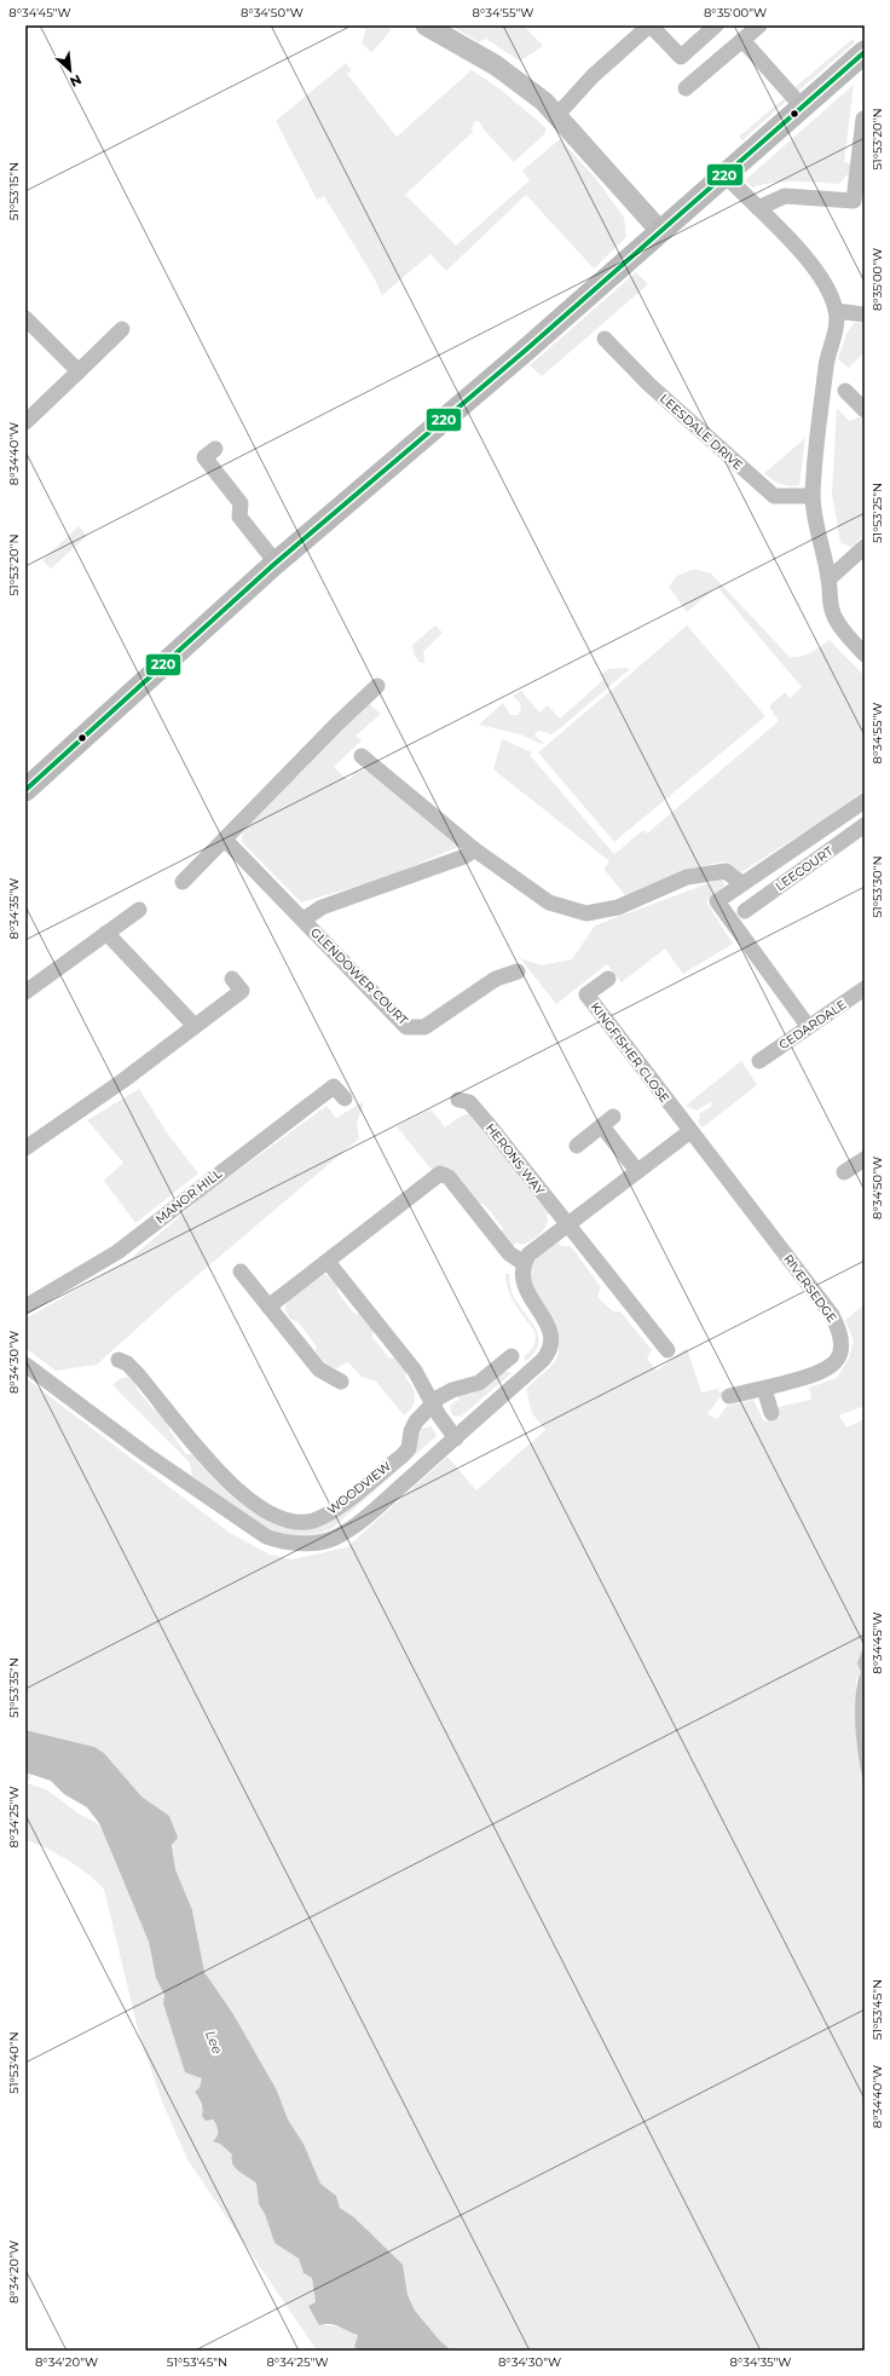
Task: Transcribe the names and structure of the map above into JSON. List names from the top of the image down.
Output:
{
  "streets": {
    "street": [
      "LEESDALE DRIVE",
      "LEECOURT",
      "GLENDOWER COURT",
      "CEDARDALE",
      "KINGFISHER CLOSE",
      "HERONS WAY",
      "MANOR HILL",
      "RIVERSEDGE",
      "WOODVIEW"
    ]
  },
  "crossings": [
    ["KINGFISHER CLOSE", "RIVERSEDGE"]
  ],
  "water": ["Lee"],
  "lines": ["transit line 220"],
  "north": "bottom right",
  "coordinates": [
    "8°34'45\"W",
    "8°34'50\"W",
    "8°34'55\"W",
    "8°35'00\"W",
    "51°53'20\"N",
    "51°53'15\"N",
    "8°34'40\"W",
    "51°53'25\"N",
    "51°53'30\"N",
    "8°34'35\"W",
    "8°34'30\"W",
    "51°53'35\"N",
    "8°34'25\"W",
    "51°53'45\"N",
    "51°53'40\"N",
    "8°34'20\"W"
  ]
}
